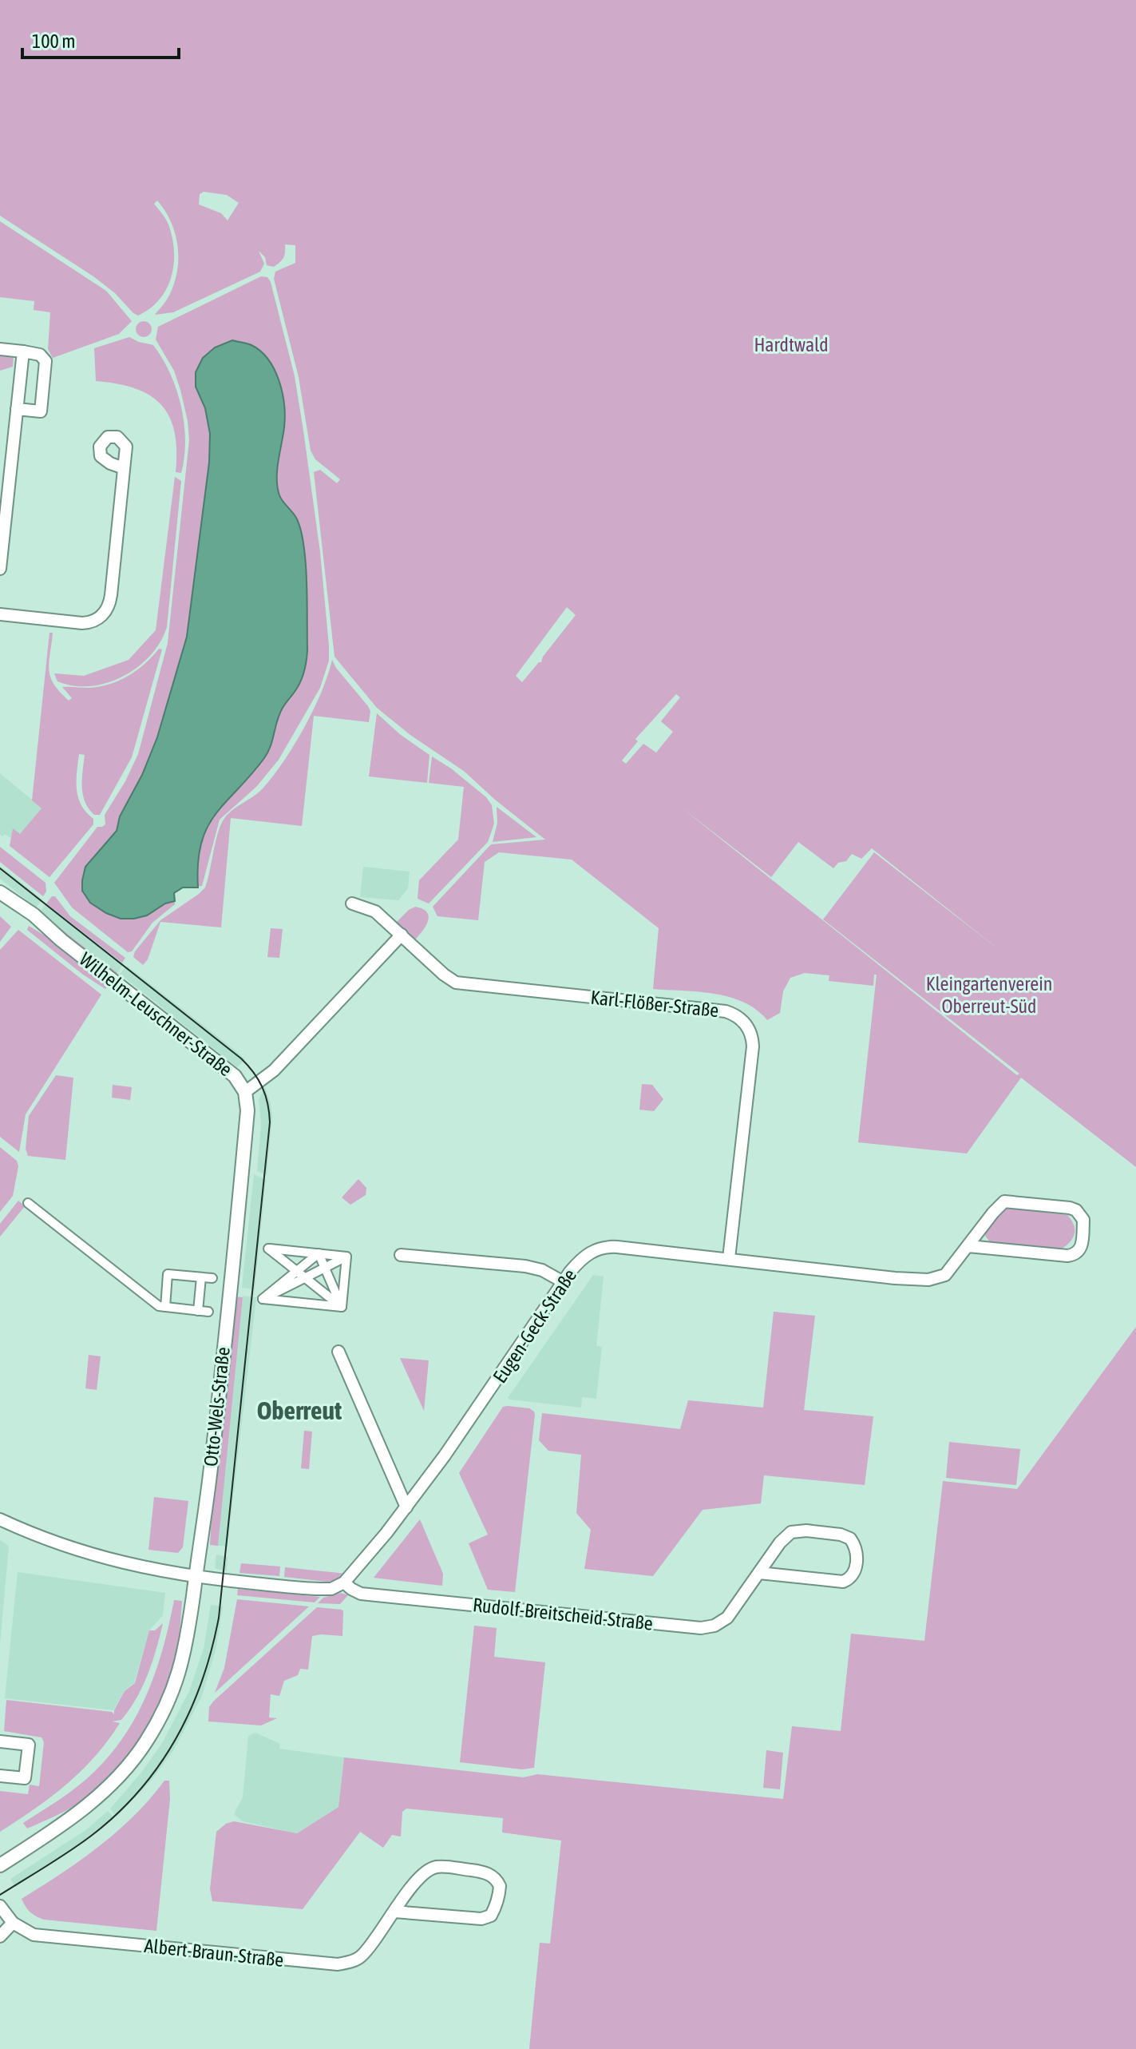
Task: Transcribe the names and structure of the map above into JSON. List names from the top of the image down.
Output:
{
  "streets": {
    "street": [
      "Karl-Flößer-Straße",
      "Wilhelm-Leuschner-Straße",
      "Eugen-Geck-Straße",
      "Otto-Wels-Straße",
      "Rudolf-Breitscheid-Straße",
      "Albert-Braun-Straße"
    ]
  },
  "crossings": [
    ["Karl-Flößer-Straße", "Eugen-Geck-Straße"],
    ["Wilhelm-Leuschner-Straße", "Otto-Wels-Straße"],
    ["Eugen-Geck-Straße", "Otto-Wels-Straße"],
    ["Eugen-Geck-Straße", "Rudolf-Breitscheid-Straße"]
  ],
  "districts": ["Oberreut"],
  "parks": ["Hardtwald", "Kleingartenverein Oberreut-Süd"],
  "scale_bar": "100 m"
}
